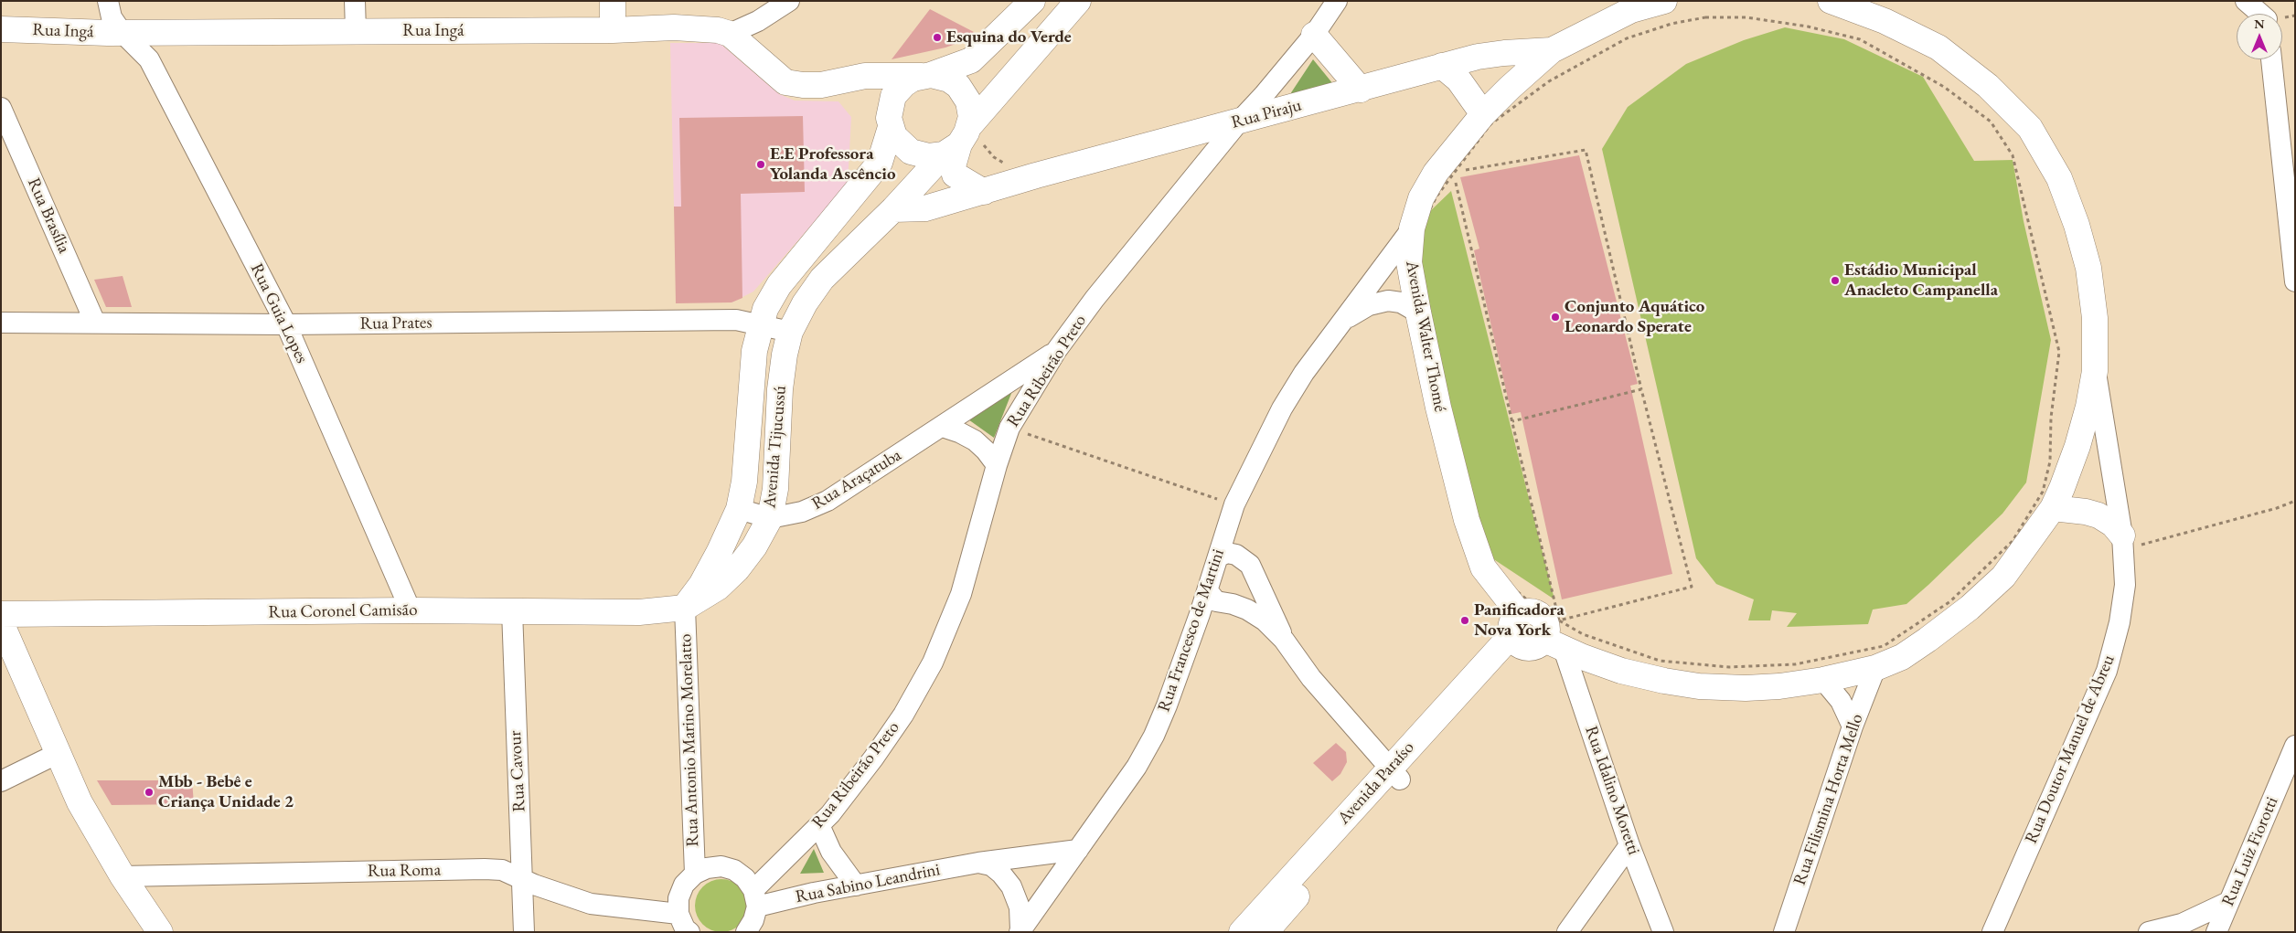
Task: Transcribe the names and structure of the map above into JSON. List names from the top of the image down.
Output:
{
  "streets": {
    "street": [
      "Rua Ingá",
      "Rua Piraju",
      "Rua Brasília",
      "Rua Guia Lopes",
      "Rua Prates",
      "Avenida Walter Thomé",
      "Rua Ribeirão Preto",
      "Avenida Tijucussú",
      "Rua Araçatuba",
      "Rua Coronel Camisão",
      "Rua Francesco de Martini",
      "Rua Antonio Marino Morelatto",
      "Rua Doutor Manuel de Abreu",
      "Rua Cavour",
      "Avenida Paraíso",
      "Rua Idalino Moretti",
      "Rua Filismina Horta Mello",
      "Rua Luiz Fiorotti",
      "Rua Roma",
      "Rua Sabino Leandrini"
    ]
  },
  "crossings": [
    ["Rua Ingá", "Rua Guia Lopes"],
    ["Rua Piraju", "Avenida Walter Thomé"],
    ["Rua Piraju", "Rua Ribeirão Preto"],
    ["Rua Piraju", "Avenida Tijucussú"],
    ["Rua Brasília", "Rua Prates"],
    ["Rua Guia Lopes", "Rua Prates"],
    ["Rua Guia Lopes", "Rua Coronel Camisão"],
    ["Rua Prates", "Avenida Tijucussú"],
    ["Avenida Walter Thomé", "Rua Francesco de Martini"],
    ["Avenida Walter Thomé", "Avenida Paraíso"],
    ["Avenida Walter Thomé", "Rua Idalino Moretti"],
    ["Rua Ribeirão Preto", "Rua Araçatuba"],
    ["Rua Ribeirão Preto", "Rua Sabino Leandrini"],
    ["Avenida Tijucussú", "Rua Araçatuba"],
    ["Avenida Tijucussú", "Rua Coronel Camisão"],
    ["Avenida Tijucussú", "Rua Antonio Marino Morelatto"],
    ["Rua Coronel Camisão", "Rua Antonio Marino Morelatto"],
    ["Rua Coronel Camisão", "Rua Cavour"],
    ["Rua Francesco de Martini", "Rua Sabino Leandrini"],
    ["Rua Cavour", "Rua Roma"],
    ["Avenida Paraíso", "Rua Idalino Moretti"]
  ],
  "places": [
    "Esquina do Verde",
    "E.E Professora Yolanda Ascêncio",
    "Estádio Municipal Anacleto Campanella",
    "Conjunto Aquático Leonardo Sperate",
    "Panificadora Nova York",
    "Mbb - Bebê e Criança Unidade 2"
  ],
  "north": "top"
}
